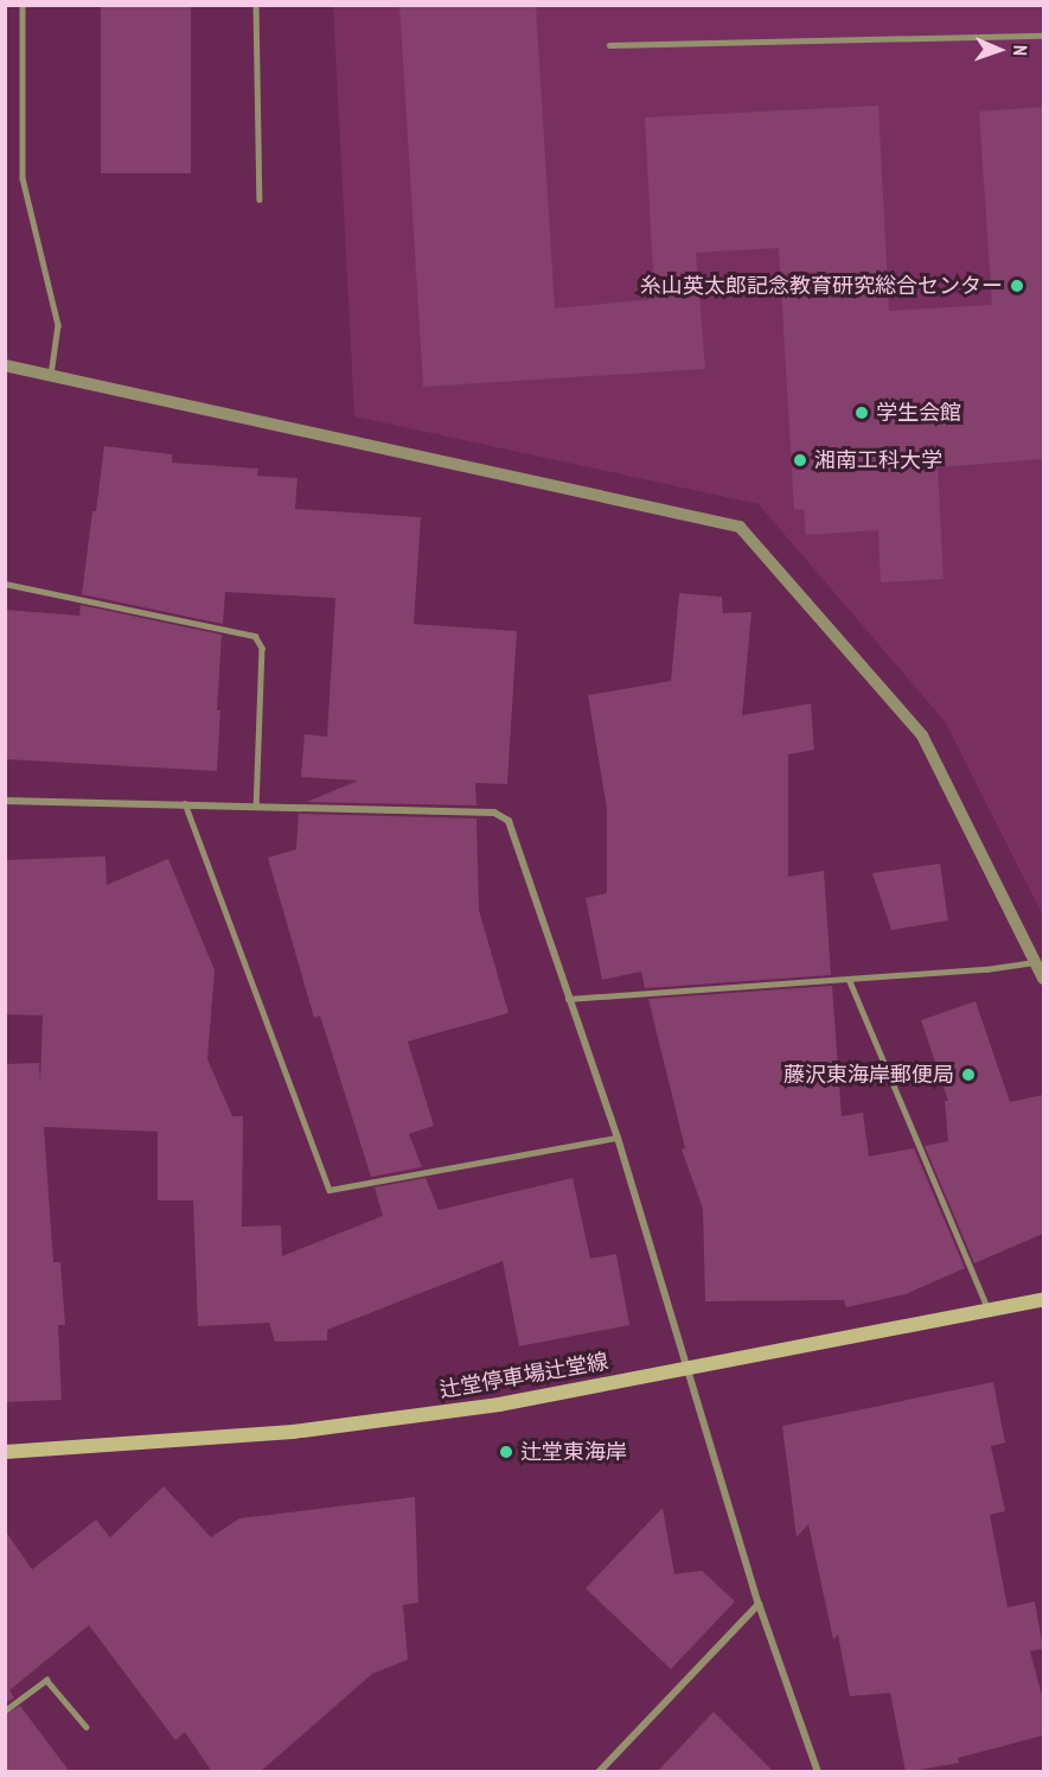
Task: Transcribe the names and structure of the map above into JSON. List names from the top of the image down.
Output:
{
  "streets": {
    "main road": ["辻堂停車場辻堂線"]
  },
  "places": [
    "糸山英太郎記念教育研究総合センター",
    "学生会館",
    "湘南工科大学",
    "藤沢東海岸郵便局",
    "辻堂東海岸"
  ],
  "north": "right"
}
